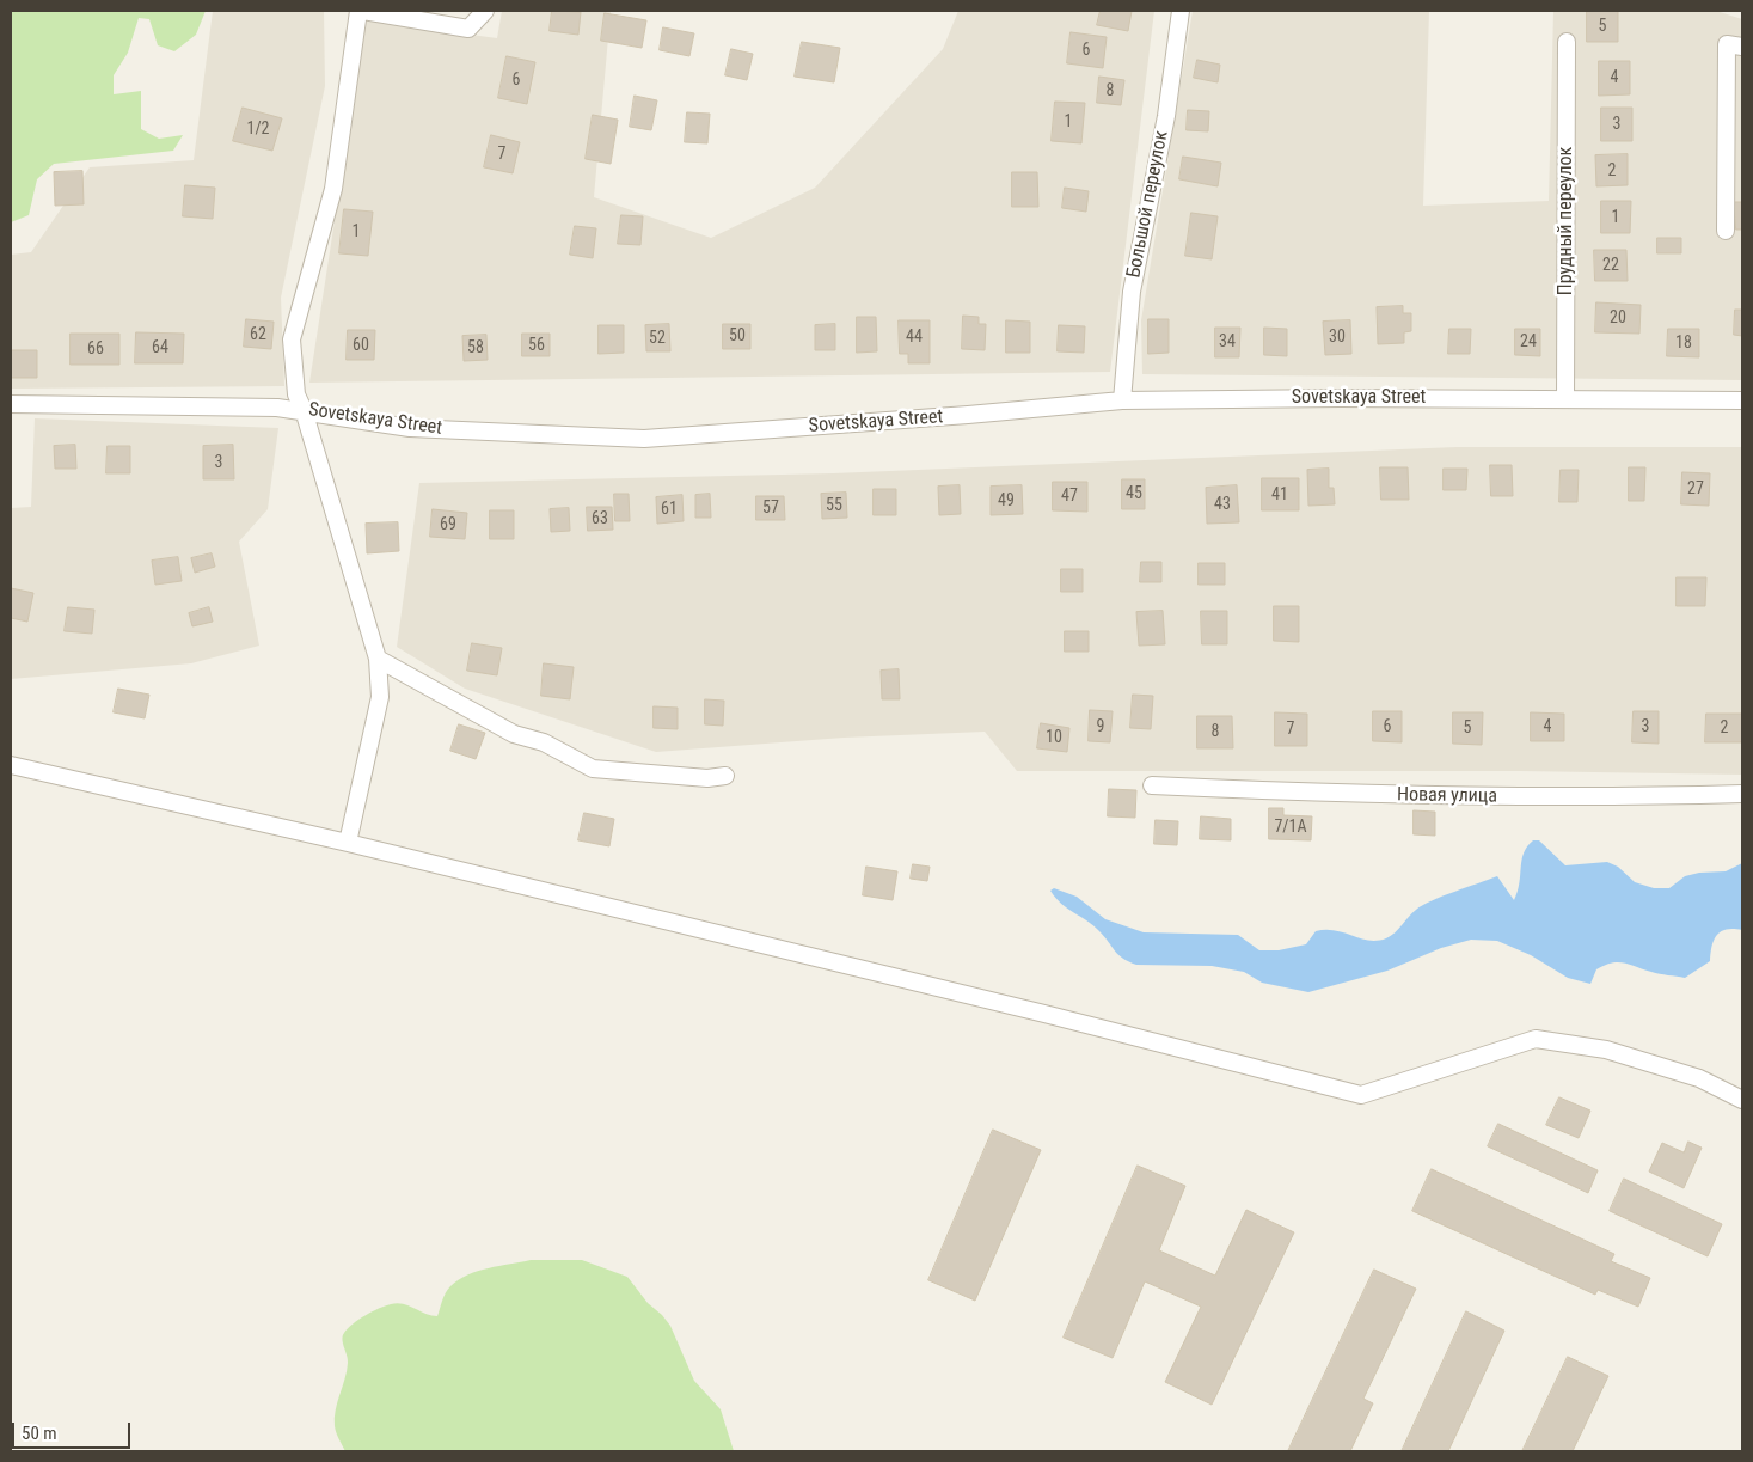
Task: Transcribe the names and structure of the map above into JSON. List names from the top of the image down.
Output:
{
  "streets": {
    "street": [
      "Большой переулок",
      "Прудный переулок",
      "Sovetskaya Street",
      "Новая улица"
    ]
  },
  "crossings": [
    ["Большой переулок", "Sovetskaya Street"],
    ["Прудный переулок", "Sovetskaya Street"]
  ],
  "house_numbers": [
    "5",
    "6",
    "4",
    "6",
    "8",
    "1",
    "3",
    "1/2",
    "7",
    "2",
    "1",
    "1",
    "22",
    "20",
    "62",
    "50",
    "44",
    "30",
    "52",
    "34",
    "24",
    "18",
    "60",
    "56",
    "64",
    "58",
    "66",
    "3",
    "27",
    "45",
    "41",
    "47",
    "49",
    "43",
    "55",
    "57",
    "61",
    "63",
    "69",
    "9",
    "6",
    "4",
    "3",
    "5",
    "2",
    "7",
    "8",
    "10",
    "7/1А"
  ],
  "scale_bar": "50 m"
}
